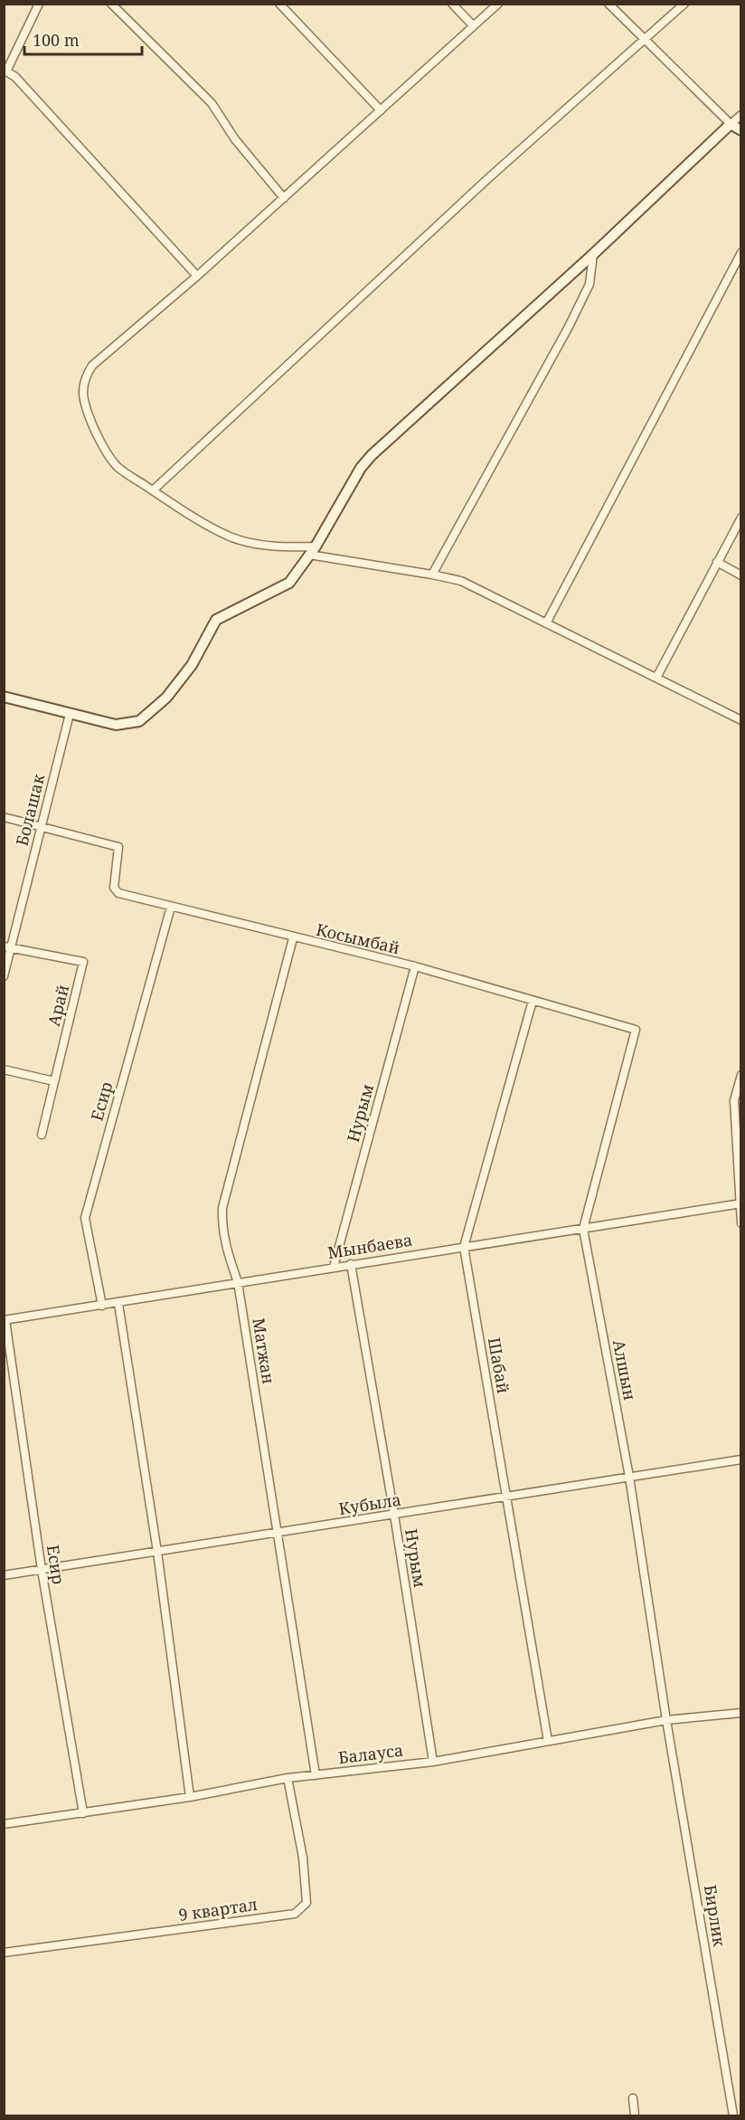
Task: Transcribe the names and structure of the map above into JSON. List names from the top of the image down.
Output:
{
  "streets": {
    "street": [
      "Болашак",
      "Косымбай",
      "Арай",
      "Есир",
      "Нурым",
      "Мынбаева",
      "Матжан",
      "Шабай",
      "Алшын",
      "Кубыла",
      "Балауса",
      "9 квартал",
      "Бирлик"
    ]
  },
  "crossings": [
    ["Болашак", "Косымбай"],
    ["Болашак", "Арай"],
    ["Косымбай", "Есир"],
    ["Косымбай", "Нурым"],
    ["Косымбай", "Матжан"],
    ["Косымбай", "Шабай"],
    ["Косымбай", "Алшын"],
    ["Есир", "Мынбаева"],
    ["Есир", "Кубыла"],
    ["Есир", "Балауса"],
    ["Нурым", "Мынбаева"],
    ["Нурым", "Кубыла"],
    ["Нурым", "Балауса"],
    ["Мынбаева", "Матжан"],
    ["Мынбаева", "Шабай"],
    ["Мынбаева", "Алшын"],
    ["Матжан", "Кубыла"],
    ["Матжан", "Балауса"],
    ["Шабай", "Кубыла"],
    ["Шабай", "Балауса"],
    ["Алшын", "Кубыла"],
    ["Алшын", "Балауса"],
    ["Алшын", "Бирлик"],
    ["Балауса", "9 квартал"],
    ["Балауса", "Бирлик"]
  ],
  "scale_bar": "100 m"
}
